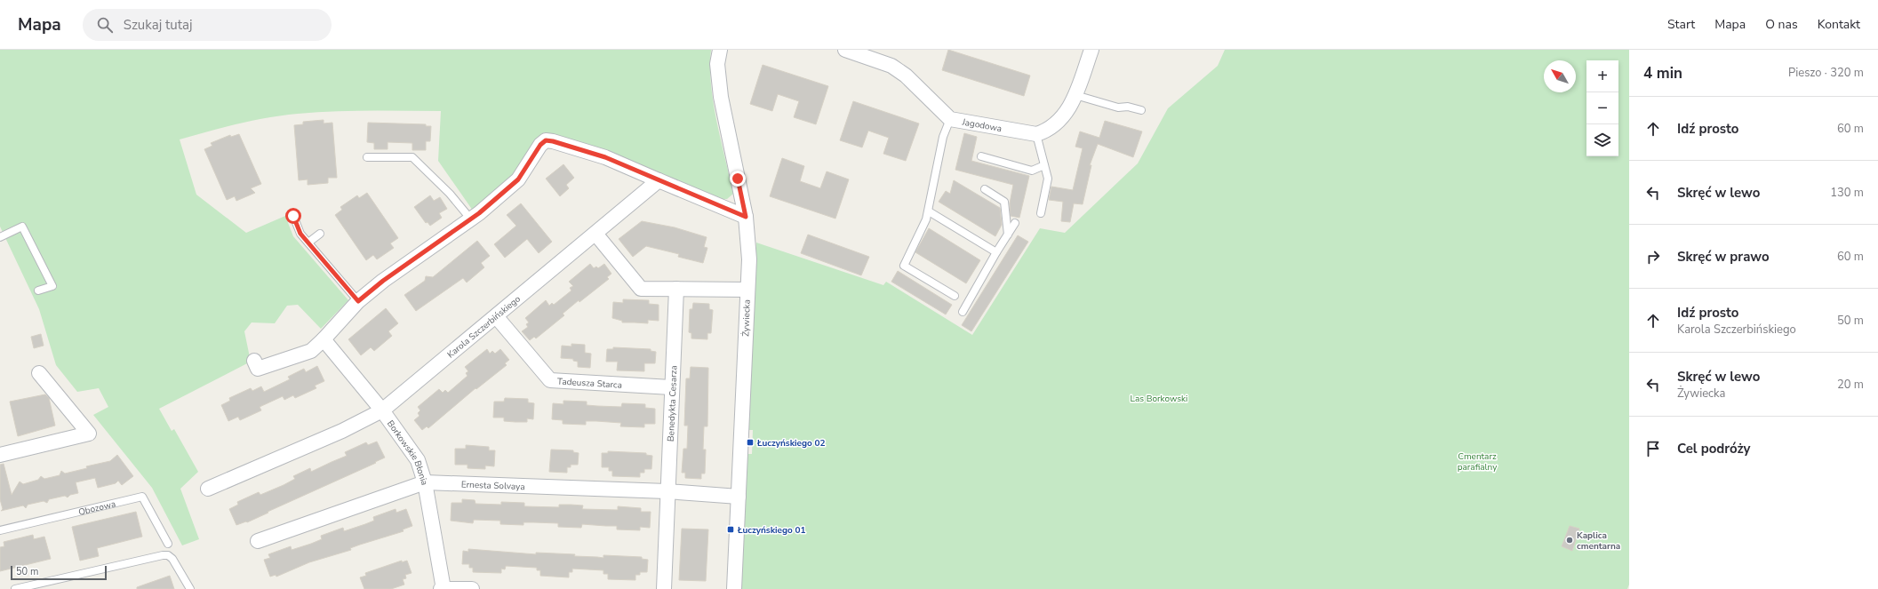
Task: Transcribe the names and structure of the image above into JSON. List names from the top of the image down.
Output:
{
  "streets": {
    "street": [
      "Jagodowa",
      "Żywiecka",
      "Karola Szczerbińskiego",
      "Tadeusza Starca",
      "Benedykta Cesarza",
      "Borkowskie Błonia",
      "Ernesta Solvaya"
    ],
    "lane": ["Obozowa"]
  },
  "crossings": [
    ["Żywiecka", "Ernesta Solvaya"],
    ["Karola Szczerbińskiego", "Tadeusza Starca"],
    ["Karola Szczerbińskiego", "Borkowskie Błonia"],
    ["Tadeusza Starca", "Benedykta Cesarza"],
    ["Benedykta Cesarza", "Ernesta Solvaya"],
    ["Borkowskie Błonia", "Ernesta Solvaya"]
  ],
  "parks": ["Las Borkowski", "Cmentarz parafialny"],
  "places": {
    "transit": ["Łuczyńskiego 02", "Łuczyńskiego 01"],
    "other": ["Kaplica cmentarna"]
  },
  "scale_bar": "50 m",
  "north": "top left",
  "page": {
    "header": "Mapa",
    "search": "Szukaj tutaj",
    "nav": [
      "Start",
      "Mapa",
      "O nas",
      "Kontakt"
    ],
    "heading": ["4 min", "Pieszo · 320 m"],
    "map_buttons": ["+", "−"],
    "list": [
      ["Idź prosto", "60 m"],
      ["Skręć w lewo", "130 m"],
      ["Skręć w prawo", "60 m"],
      ["Idź prosto", "Karola Szczerbińskiego", "50 m"],
      ["Skręć w lewo", "Żywiecka", "20 m"],
      "Cel podróży"
    ],
    "scale": "50 m"
  }
}
